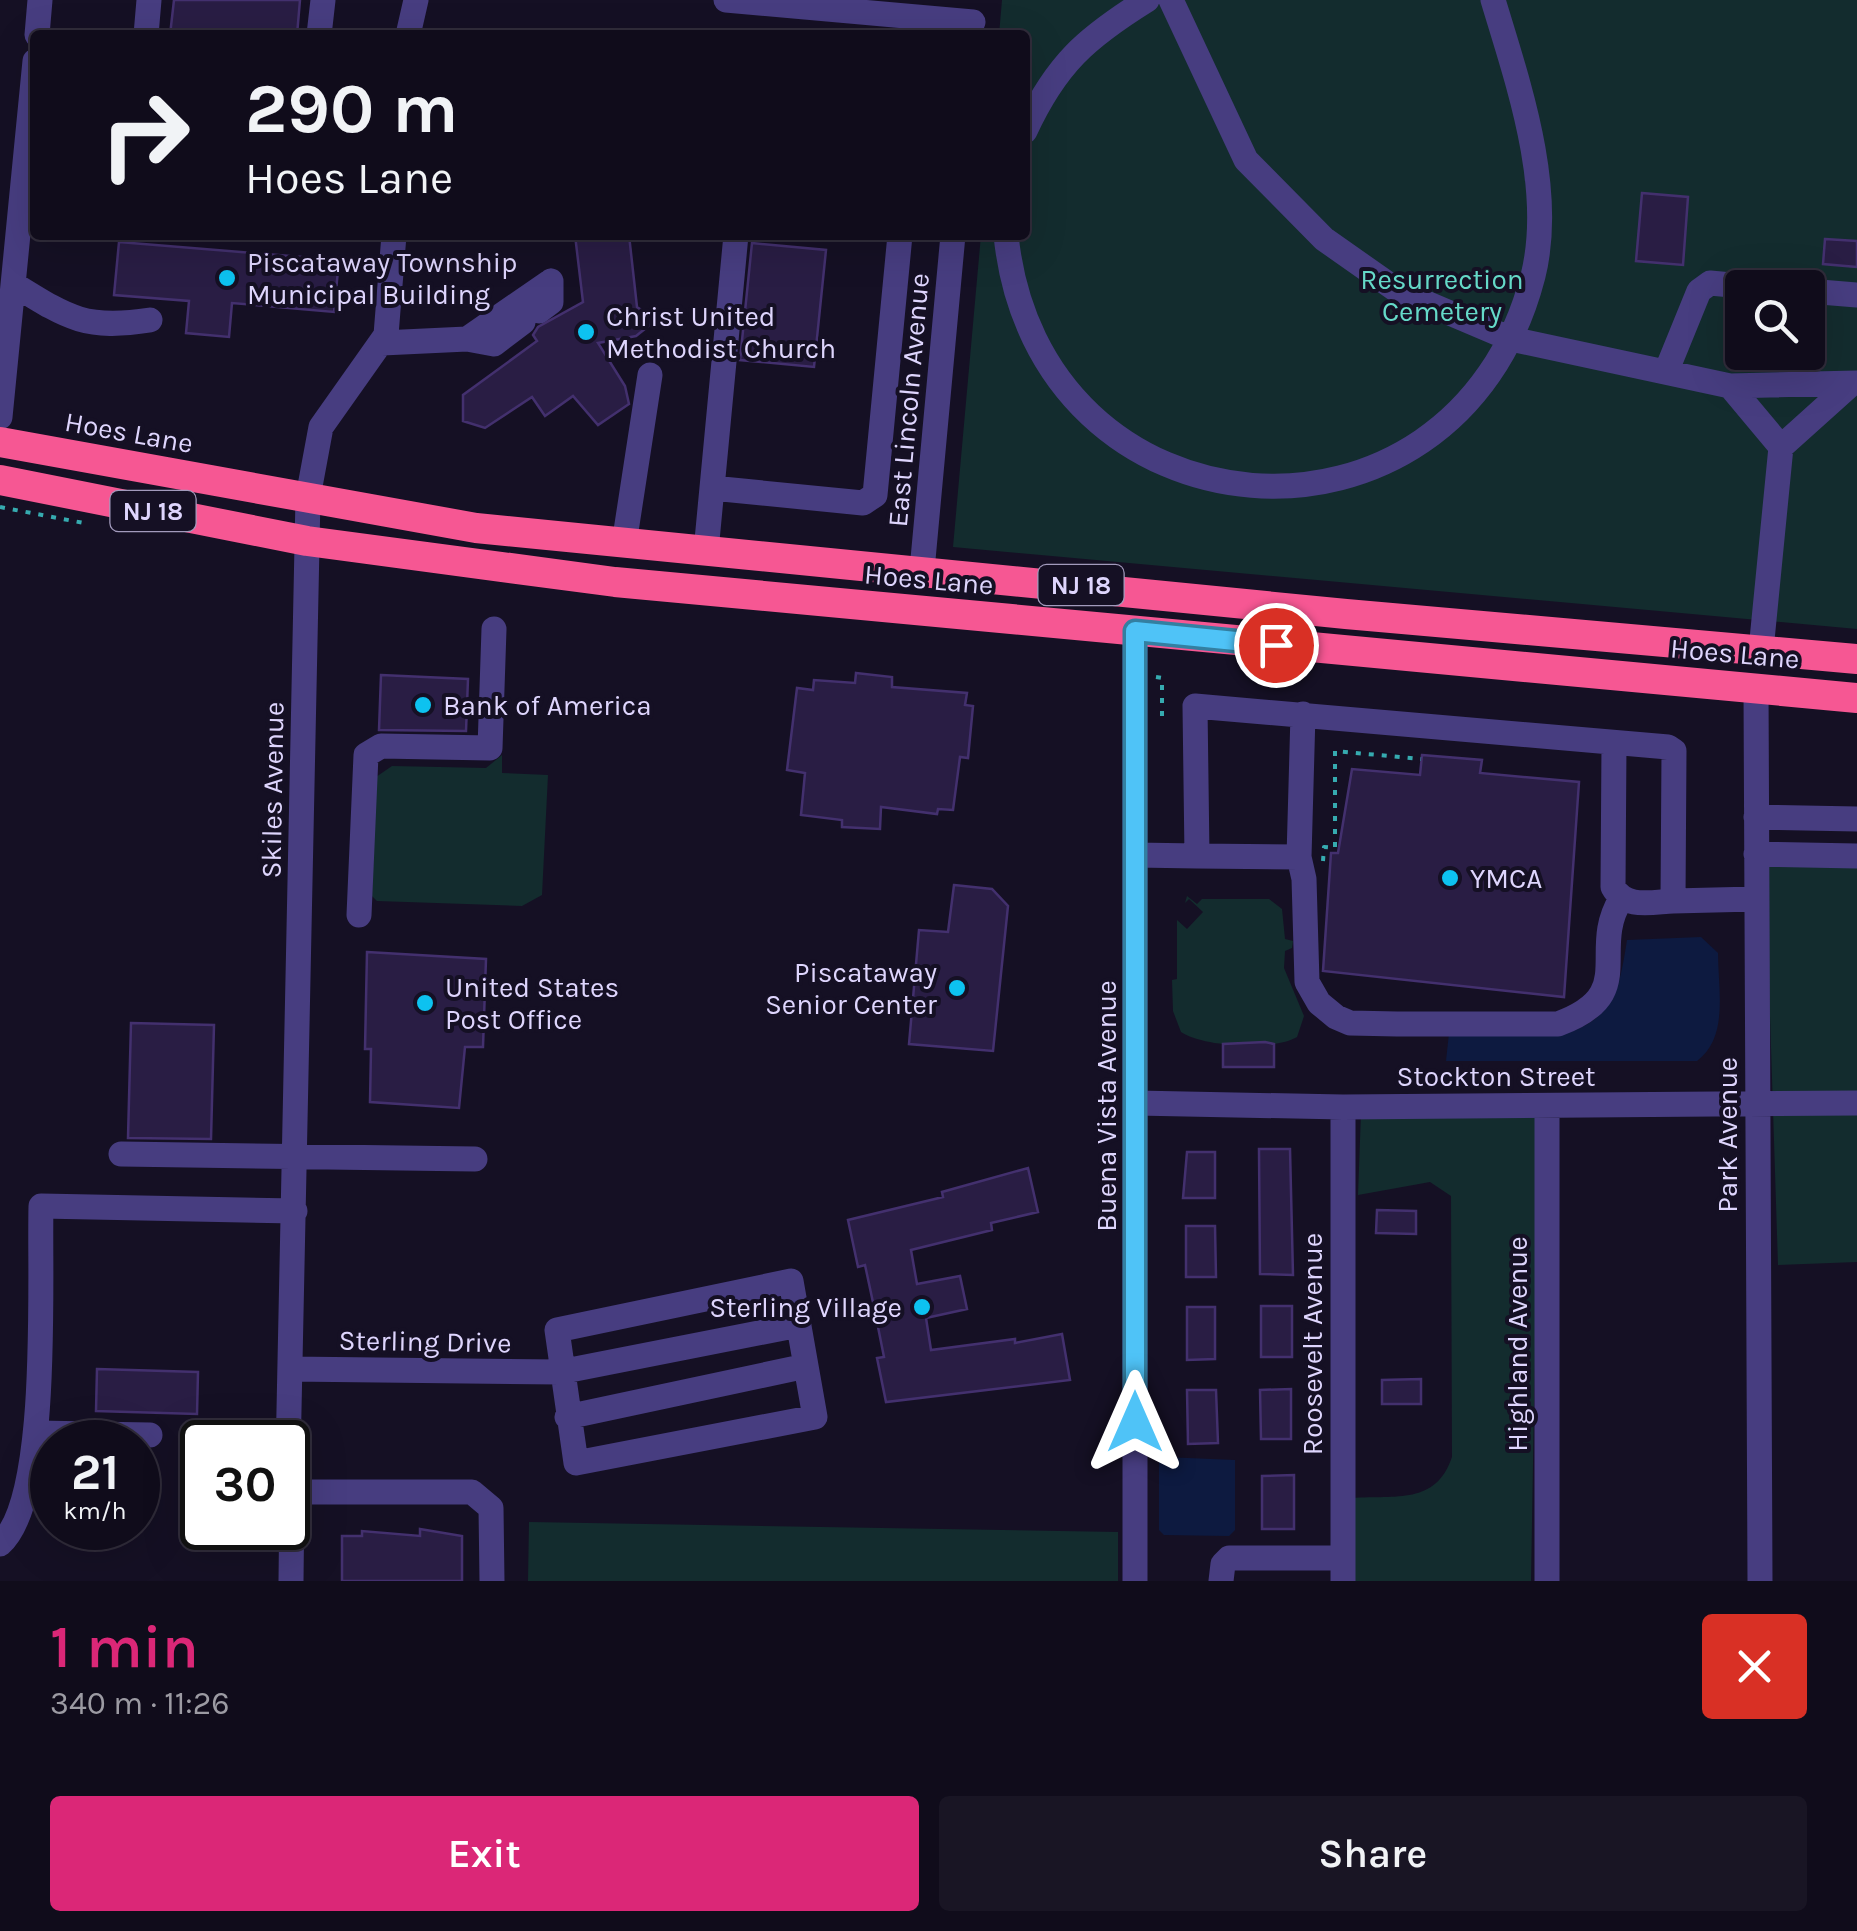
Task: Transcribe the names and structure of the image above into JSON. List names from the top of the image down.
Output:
{
  "streets": {
    "highway": ["Hoes Lane", "NJ 18"],
    "street": [
      "East Lincoln Avenue",
      "Skiles Avenue",
      "Stockton Street",
      "Buena Vista Avenue",
      "Park Avenue",
      "Sterling Drive",
      "Roosevelt Avenue",
      "Highland Avenue"
    ]
  },
  "crossings": [
    ["East Lincoln Avenue", "Hoes Lane"],
    ["Hoes Lane", "Skiles Avenue"],
    ["Hoes Lane", "Buena Vista Avenue"],
    ["Hoes Lane", "Park Avenue"],
    ["Skiles Avenue", "Sterling Drive"],
    ["Stockton Street", "Buena Vista Avenue"],
    ["Stockton Street", "Park Avenue"],
    ["Stockton Street", "Roosevelt Avenue"],
    ["Stockton Street", "Highland Avenue"]
  ],
  "parks": ["Resurrection Cemetery"],
  "places": [
    "Piscataway Township Municipal Building",
    "Christ United Methodist Church",
    "Bank of America",
    "YMCA",
    "Piscataway Senior Center",
    "United States Post Office",
    "Sterling Village"
  ],
  "page": {
    "turn": ["290 m", "Hoes Lane"],
    "speed": "21 km/h",
    "limit": "30",
    "heading": ["1 min", "340 m · 11:26"],
    "buttons": ["Exit", "Share"]
  }
}
